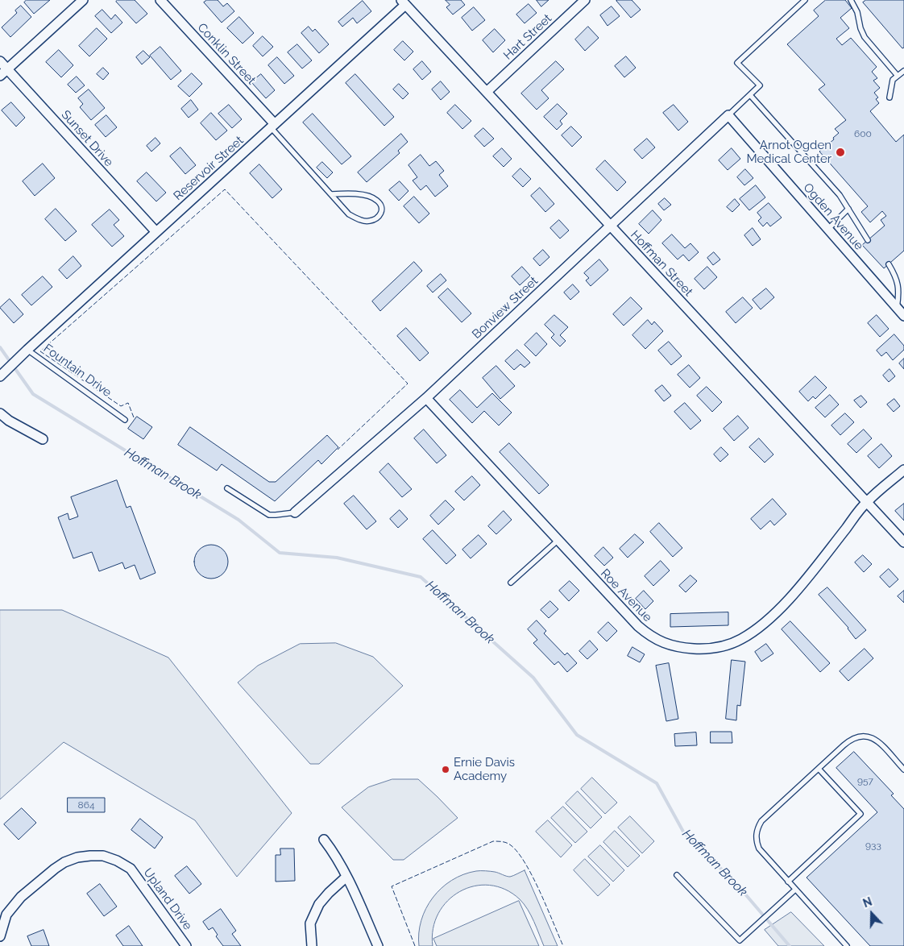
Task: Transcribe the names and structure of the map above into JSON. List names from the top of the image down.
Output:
{
  "streets": {
    "street": [
      "Hart Street",
      "Conklin Street",
      "Sunset Drive",
      "Reservoir Street",
      "Ogden Avenue",
      "Hoffman Street",
      "Bonview Street",
      "Fountain Drive",
      "Roe Avenue",
      "Upland Drive"
    ]
  },
  "crossings": [
    ["Hart Street", "Hoffman Street"],
    ["Conklin Street", "Reservoir Street"],
    ["Sunset Drive", "Reservoir Street"],
    ["Reservoir Street", "Hoffman Street"],
    ["Reservoir Street", "Fountain Drive"],
    ["Ogden Avenue", "Bonview Street"],
    ["Hoffman Street", "Bonview Street"],
    ["Hoffman Street", "Roe Avenue"],
    ["Bonview Street", "Roe Avenue"]
  ],
  "water": ["Hoffman Brook"],
  "places": ["Arnot Ogden Medical Center", "Ernie Davis Academy"],
  "house_numbers": [
    "600",
    "957",
    "864",
    "933"
  ],
  "north": "top"
}
